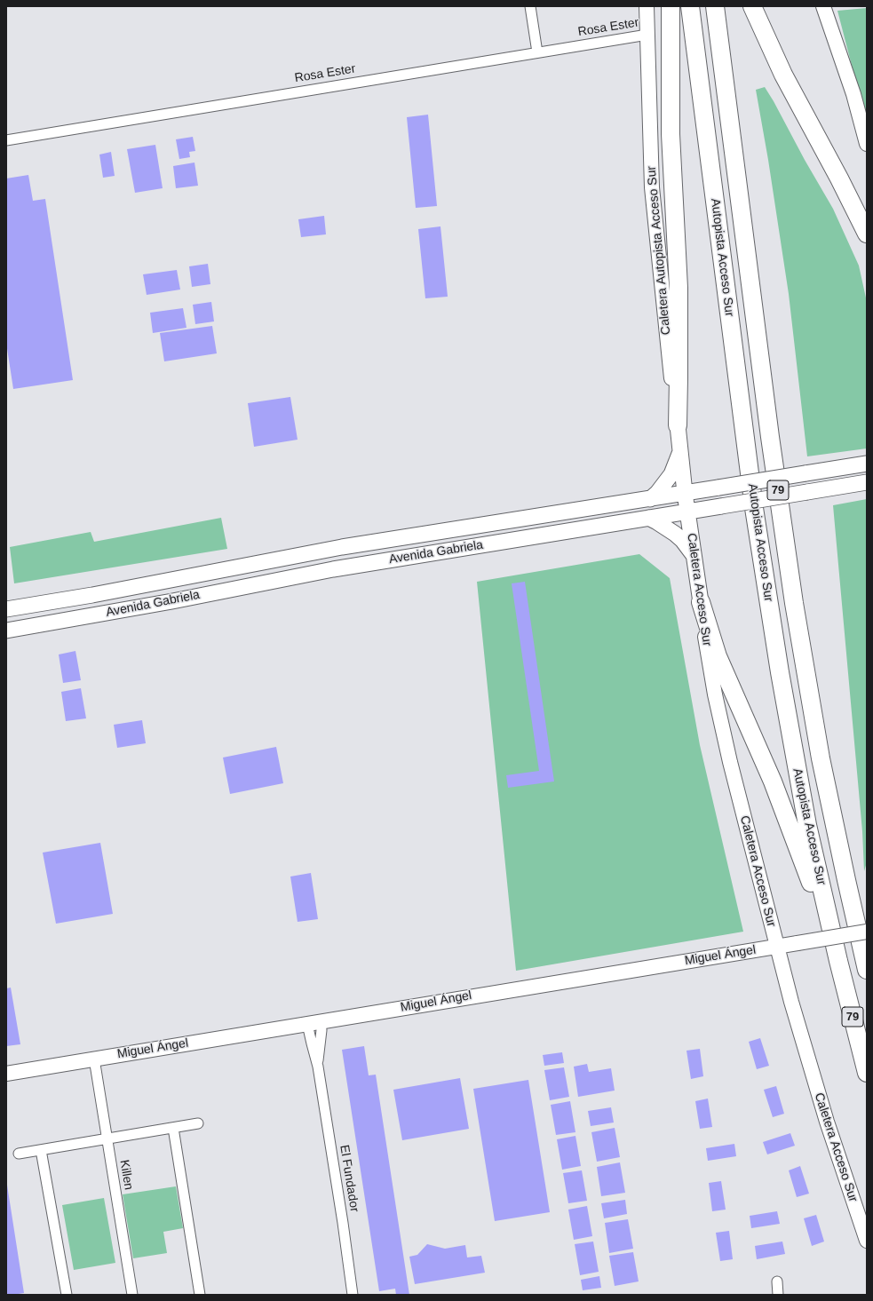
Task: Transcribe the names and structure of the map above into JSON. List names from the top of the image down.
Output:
{
  "streets": {
    "highway": ["Autopista Acceso Sur", "79"],
    "main road": [
      "Caletera Autopista Acceso Sur",
      "Avenida Gabriela",
      "Caletera Acceso Sur",
      "Miguel Ángel"
    ],
    "street": ["Rosa Ester", "Killen", "El Fundador"]
  },
  "crossings": [
    ["Rosa Ester", "Caletera Autopista Acceso Sur"],
    ["Caletera Autopista Acceso Sur", "Avenida Gabriela"],
    ["Caletera Autopista Acceso Sur", "Caletera Acceso Sur"],
    ["Avenida Gabriela", "Caletera Acceso Sur"],
    ["Caletera Acceso Sur", "Miguel Ángel"],
    ["Miguel Ángel", "Killen"],
    ["Miguel Ángel", "El Fundador"]
  ]
}
